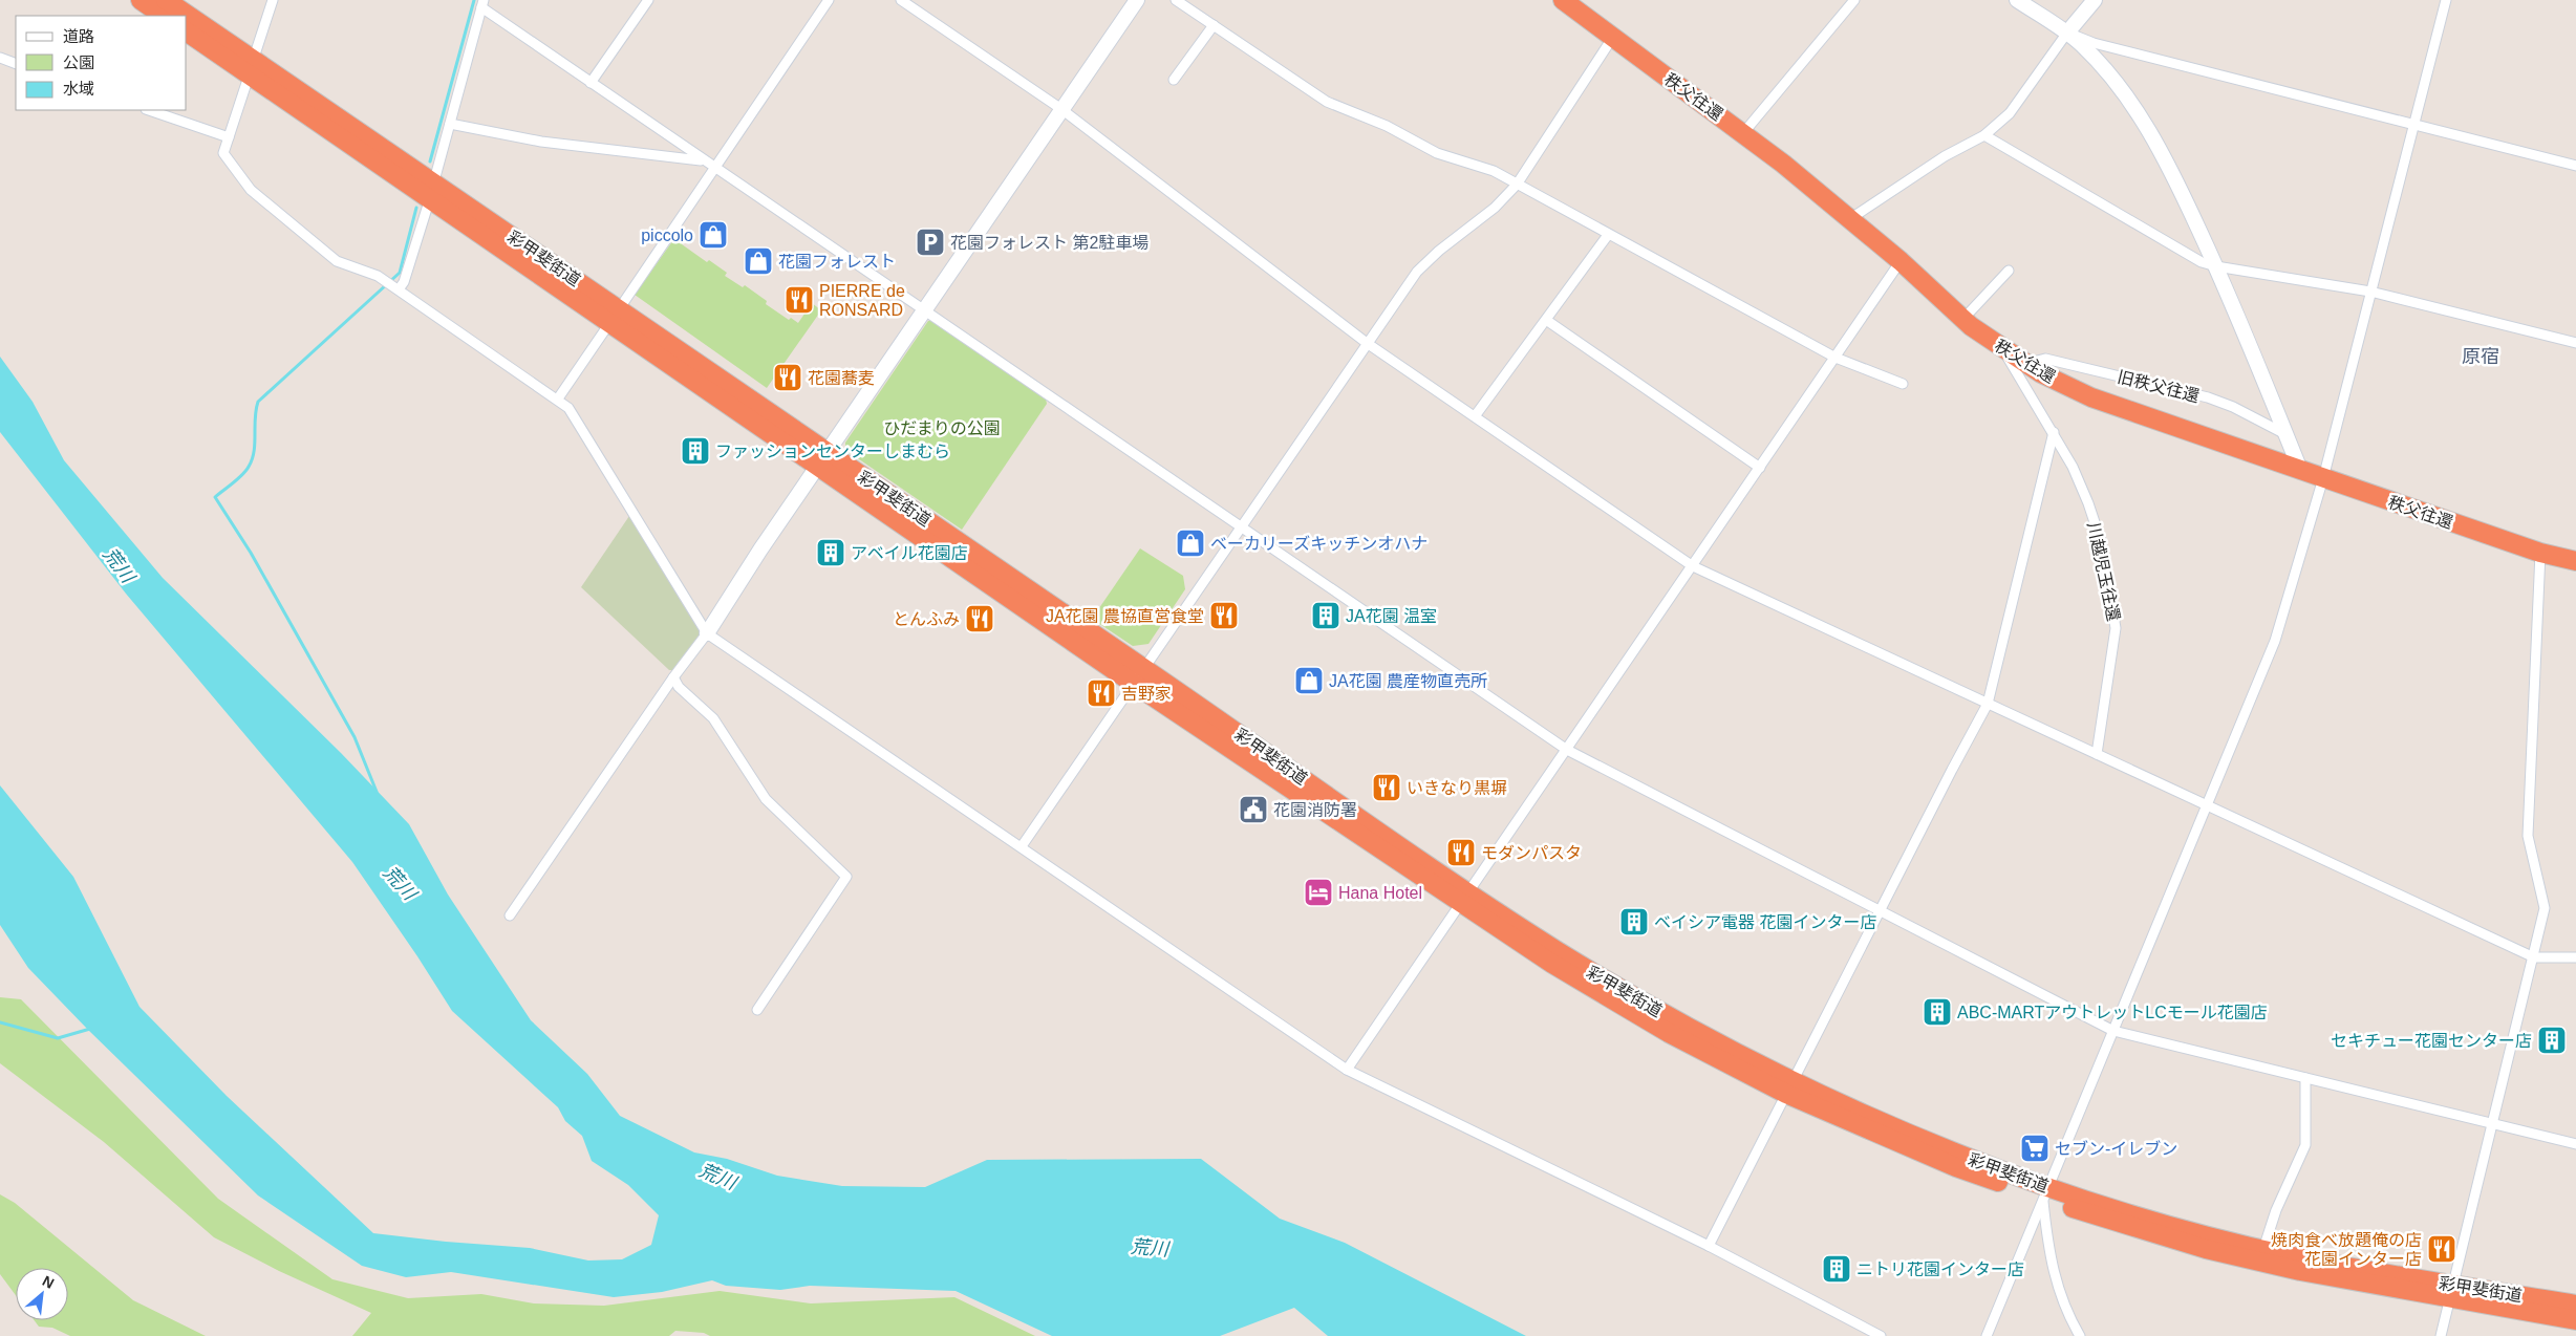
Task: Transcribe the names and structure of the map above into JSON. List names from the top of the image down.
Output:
{
  "streets": {
    "highway": ["秩父往還", "彩甲斐街道"],
    "street": ["旧秩父往還", "川越児玉往還"]
  },
  "crossings": [
    ["秩父往還", "旧秩父往還"],
    ["秩父往還", "川越児玉往還"]
  ],
  "districts": ["原宿"],
  "water": ["荒川"],
  "parks": ["ひだまりの公園"],
  "places": {
    "shop": [
      "piccolo",
      "花園フォレスト",
      "ベーカリーズキッチンオハナ",
      "JA花園 農産物直売所"
    ],
    "parking": ["花園フォレスト 第2駐車場"],
    "restaurant": [
      "PIERRE de RONSARD",
      "花園蕎麦",
      "JA花園 農協直営食堂",
      "とんふみ",
      "吉野家",
      "いきなり黒塀",
      "モダンパスタ",
      "焼肉食べ放題俺の店 花園インター店"
    ],
    "building": [
      "ファッションセンターしまむら",
      "アベイル花園店",
      "JA花園 温室",
      "ベイシア電器 花園インター店",
      "ABC-MARTアウトレットLCモール花園店",
      "セキチュー花園センター店",
      "ニトリ花園インター店"
    ],
    "public building": ["花園消防署"],
    "hotel": ["Hana Hotel"],
    "supermarket": ["セブン-イレブン"]
  },
  "legend": ["道路", "公園", "水域"],
  "north": "top right"
}
